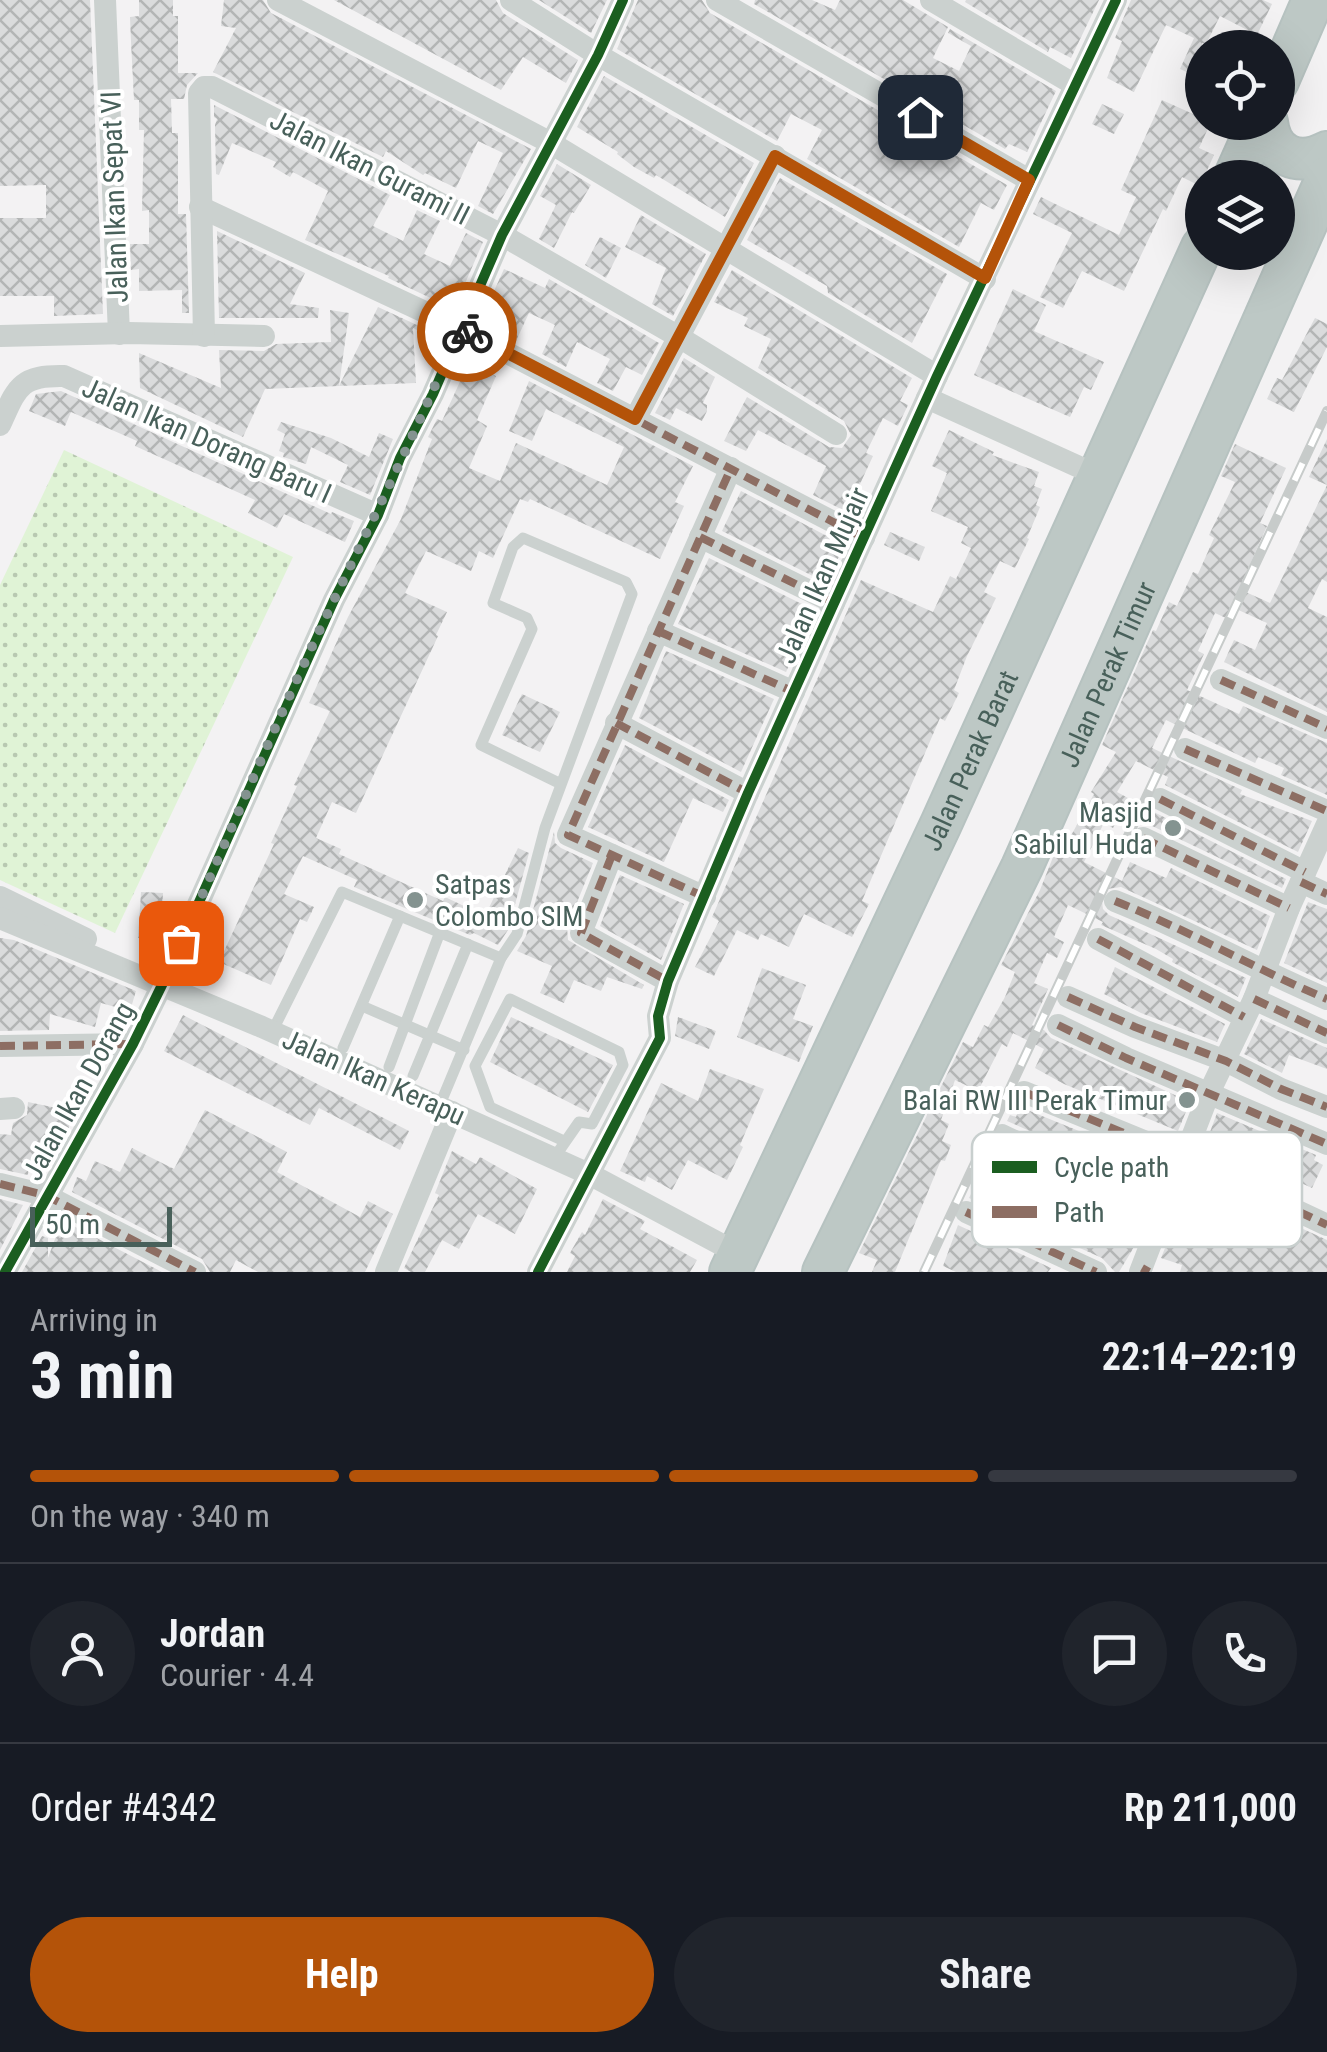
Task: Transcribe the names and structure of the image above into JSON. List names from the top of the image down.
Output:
{
  "streets": {
    "highway": ["Jalan Perak Timur", "Jalan Perak Barat"],
    "street": [
      "Jalan Ikan Gurami II",
      "Jalan Ikan Sepat VI",
      "Jalan Ikan Dorang Baru I",
      "Jalan Ikan Mujair",
      "Jalan Ikan Kerapu",
      "Jalan Ikan Dorang"
    ]
  },
  "crossings": [
    ["Jalan Ikan Gurami II", "Jalan Ikan Dorang"],
    ["Jalan Ikan Dorang Baru I", "Jalan Ikan Dorang"],
    ["Jalan Ikan Mujair", "Jalan Ikan Kerapu"],
    ["Jalan Perak Barat", "Jalan Ikan Kerapu"],
    ["Jalan Ikan Kerapu", "Jalan Ikan Dorang"]
  ],
  "places": ["Masjid Sabilul Huda", "Satpas Colombo SIM", "Balai RW III Perak Timur"],
  "legend": ["Cycle path", "Path"],
  "scale_bar": "50 m",
  "page": {
    "scale": "50 m",
    "heading": ["3 min", "Arriving in", "22:14–22:19"],
    "panel": [
      "Jordan",
      "Courier · 4.4",
      "Order #4342",
      "Rp 211,000"
    ],
    "bar": "On the way · 340 m",
    "buttons": ["Help", "Share"]
  }
}
